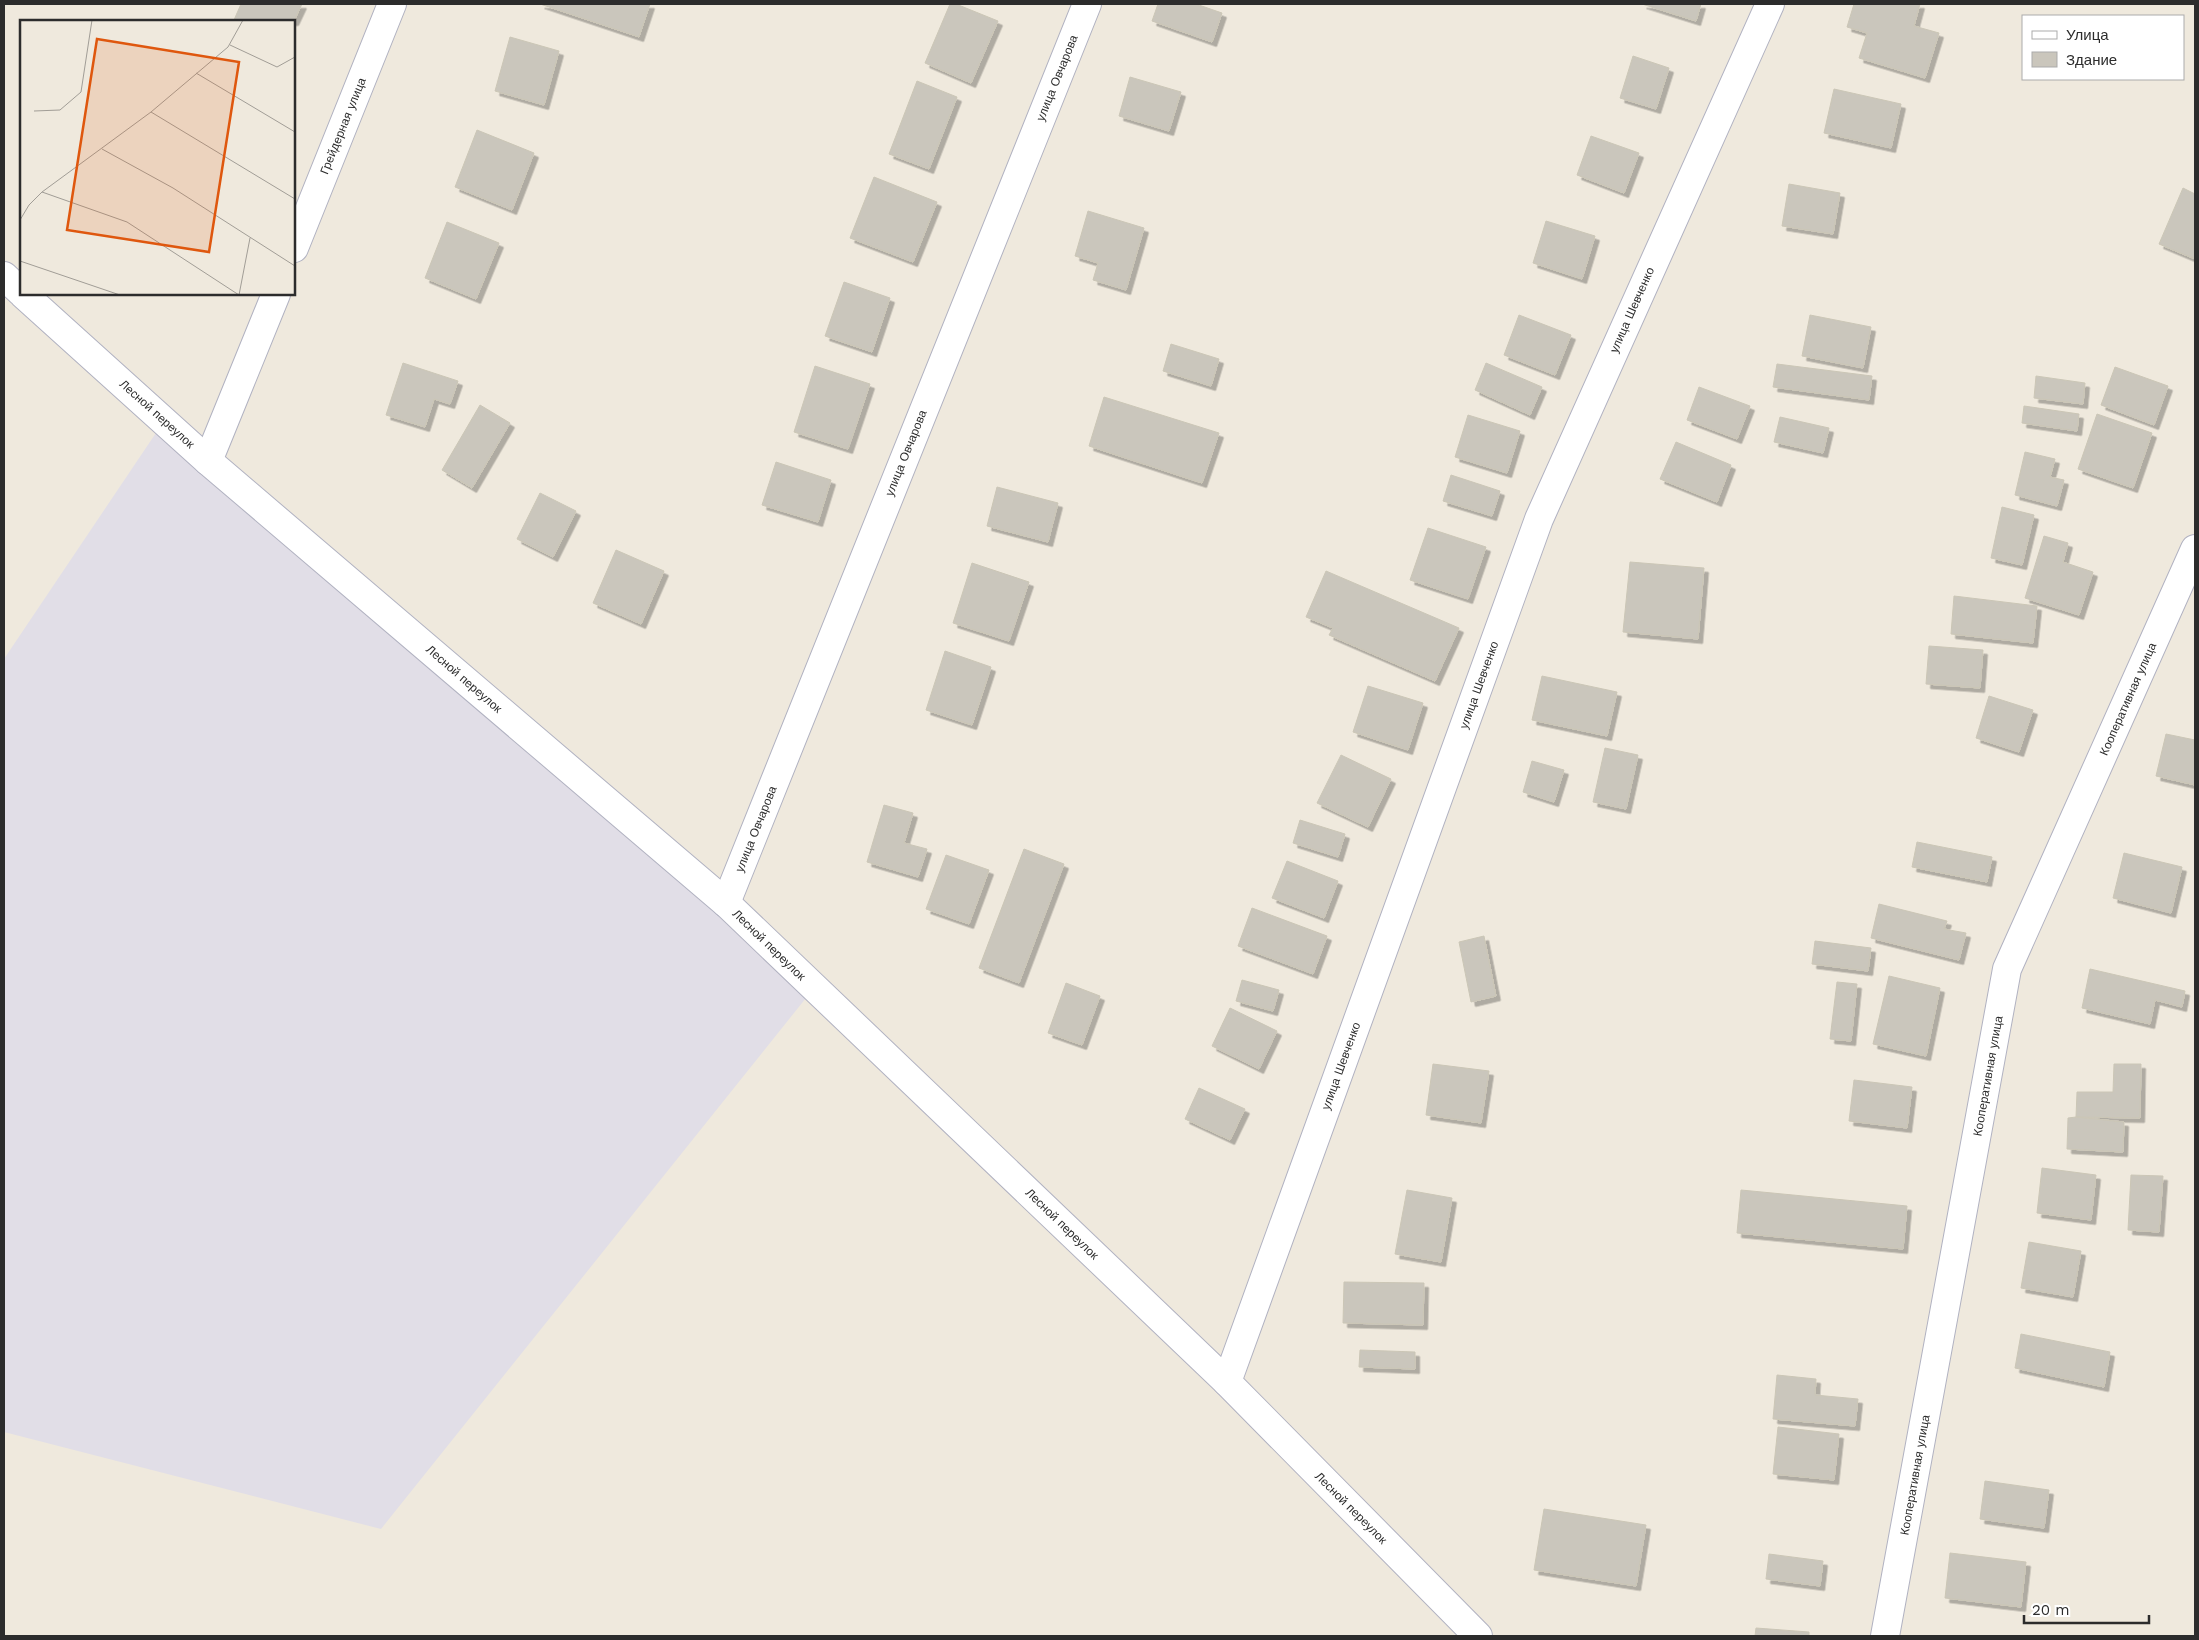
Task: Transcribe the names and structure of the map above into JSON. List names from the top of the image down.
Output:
{
  "streets": {
    "street": [
      "улица Овчарова",
      "Грейдерная улица",
      "улица Шевченко",
      "Лесной переулок",
      "Кооперативная улица"
    ]
  },
  "crossings": [
    ["улица Овчарова", "Лесной переулок"],
    ["улица Шевченко", "Лесной переулок"]
  ],
  "legend": ["Улица", "Здание"],
  "scale_bar": "20 m"
}
